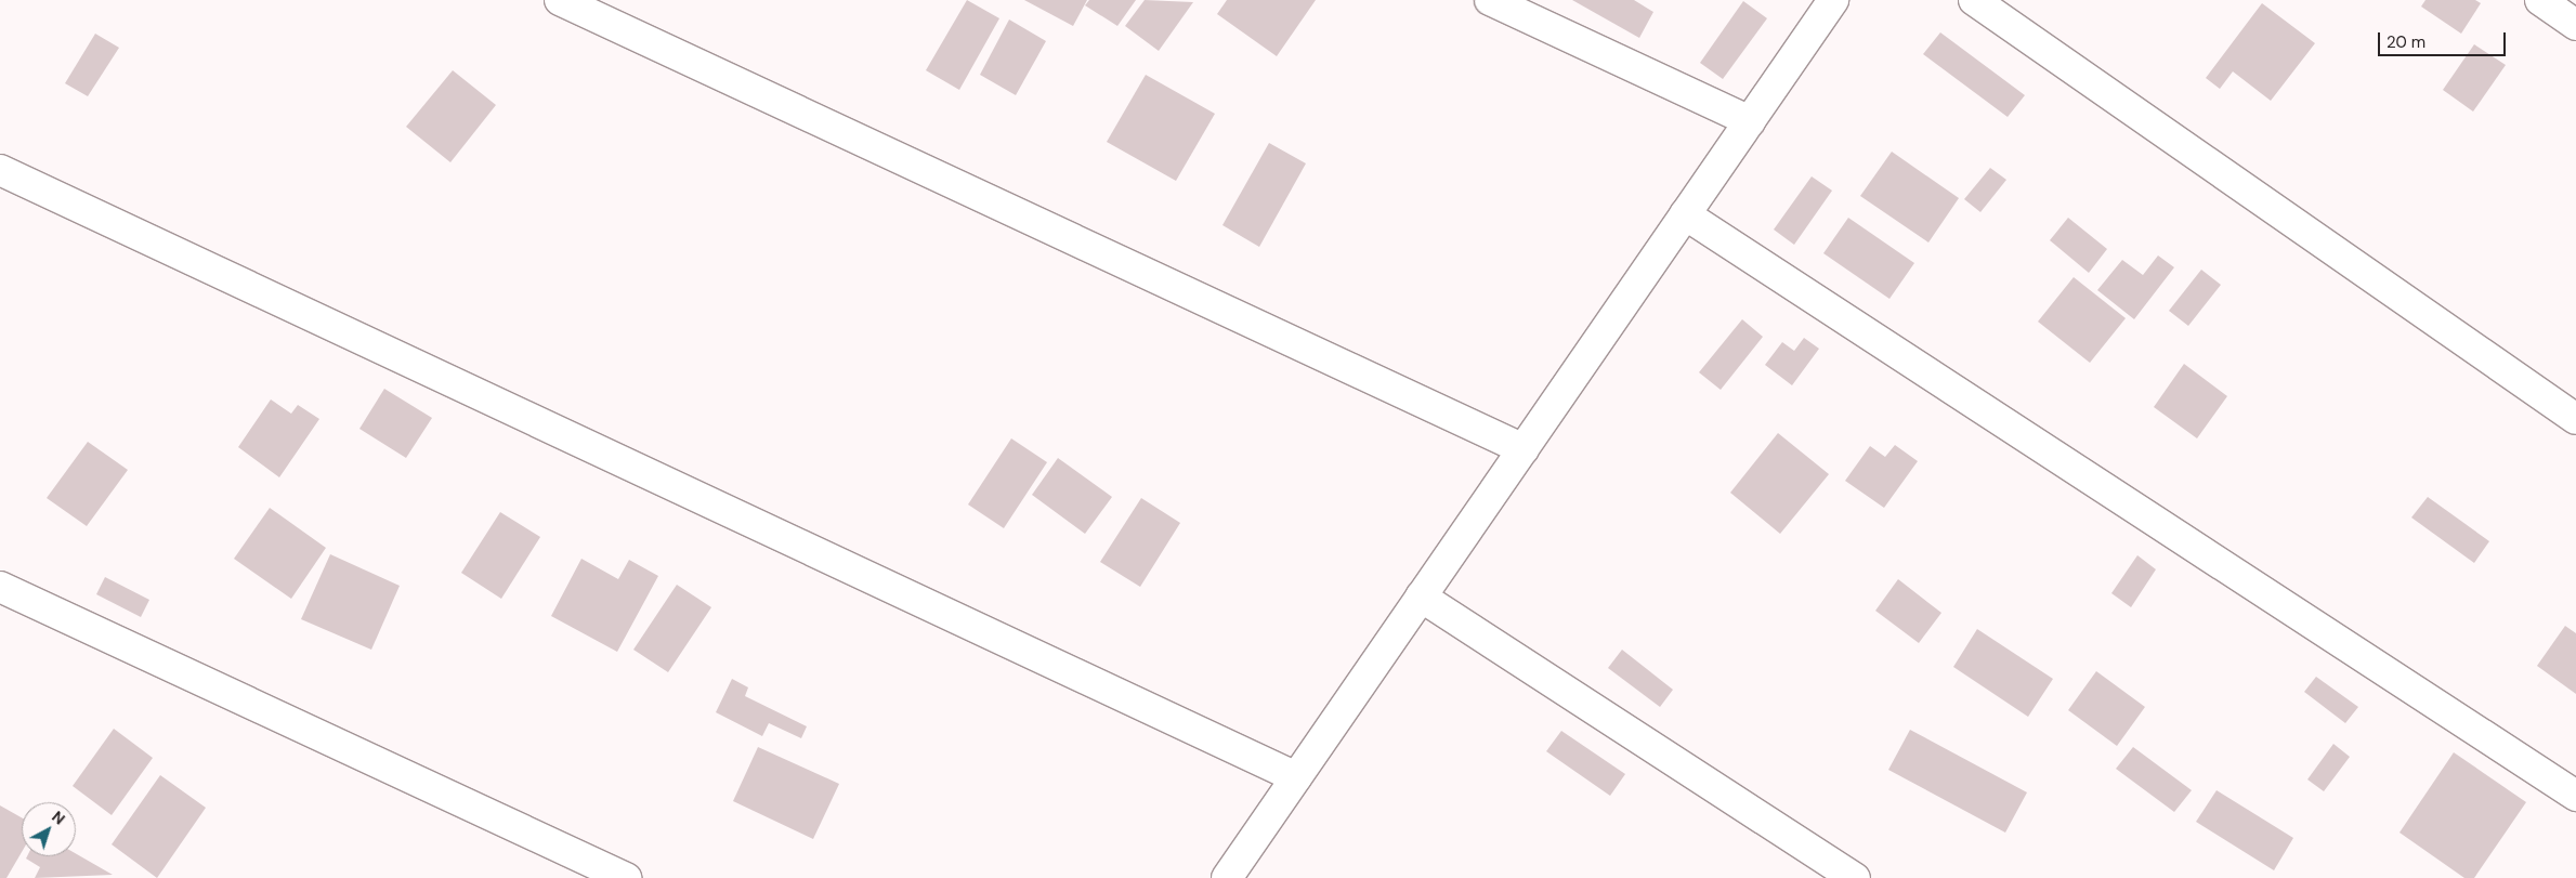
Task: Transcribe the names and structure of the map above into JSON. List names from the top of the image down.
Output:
{
  "scale_bar": "20 m",
  "north": "top right"
}
